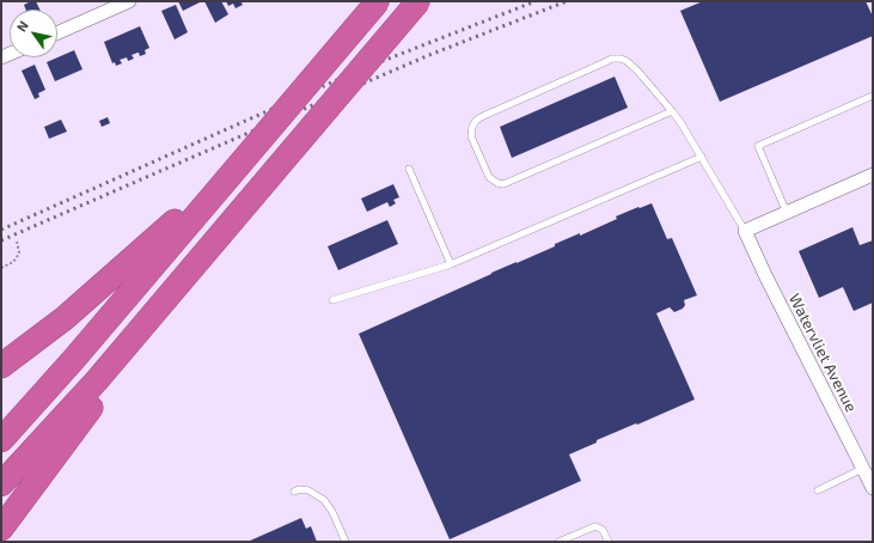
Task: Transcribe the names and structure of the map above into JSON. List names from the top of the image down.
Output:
{
  "streets": {
    "street": ["Watervliet Avenue"]
  },
  "north": "top left"
}
